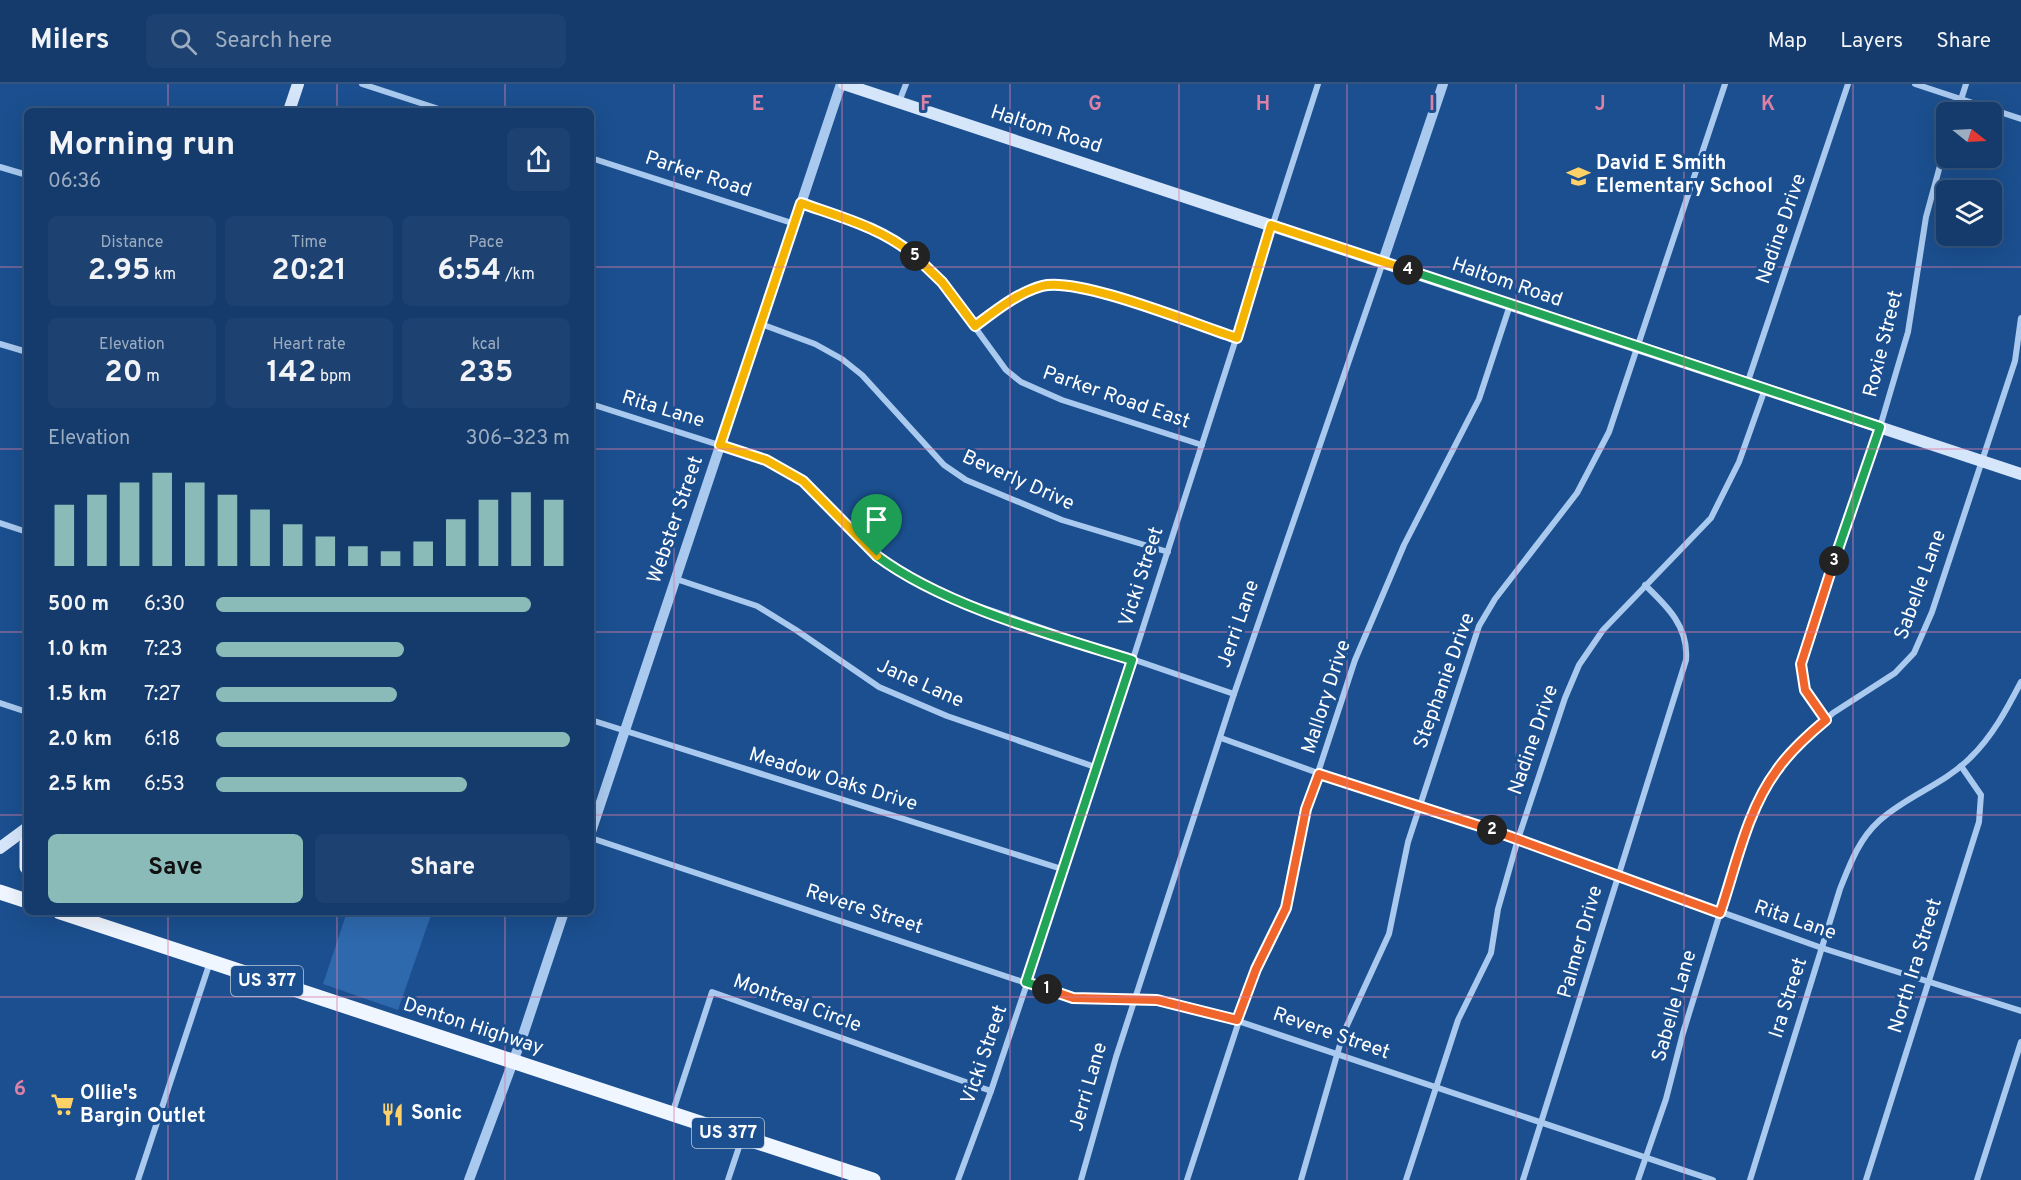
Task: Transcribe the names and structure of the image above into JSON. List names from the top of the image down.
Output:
{
  "streets": {
    "main road": ["Haltom Road", "US 377", "Denton Highway"],
    "street": [
      "Parker Road",
      "Nadine Drive",
      "Roxie Street",
      "Parker Road East",
      "Rita Lane",
      "Beverly Drive",
      "Webster Street",
      "Vicki Street",
      "Sabelle Lane",
      "Jerri Lane",
      "Stephanie Drive",
      "Jane Lane",
      "Mallory Drive",
      "Meadow Oaks Drive",
      "Revere Street",
      "Palmer Drive",
      "North Ira Street",
      "Ira Street",
      "Montreal Circle"
    ]
  },
  "crossings": [
    ["Haltom Road", "Nadine Drive"],
    ["Haltom Road", "Roxie Street"],
    ["Haltom Road", "Webster Street"],
    ["Haltom Road", "Vicki Street"],
    ["Haltom Road", "Sabelle Lane"],
    ["Haltom Road", "Jerri Lane"],
    ["Haltom Road", "Stephanie Drive"],
    ["Haltom Road", "Mallory Drive"],
    ["Parker Road", "Webster Street"],
    ["Nadine Drive", "Rita Lane"],
    ["Nadine Drive", "Revere Street"],
    ["Nadine Drive", "Palmer Drive"],
    ["Roxie Street", "Sabelle Lane"],
    ["Parker Road East", "Vicki Street"],
    ["Rita Lane", "Webster Street"],
    ["Rita Lane", "Vicki Street"],
    ["Rita Lane", "Sabelle Lane"],
    ["Rita Lane", "Jerri Lane"],
    ["Rita Lane", "Stephanie Drive"],
    ["Rita Lane", "Mallory Drive"],
    ["Rita Lane", "Palmer Drive"],
    ["Rita Lane", "North Ira Street"],
    ["Rita Lane", "Ira Street"],
    ["Beverly Drive", "Webster Street"],
    ["Beverly Drive", "Vicki Street"],
    ["Webster Street", "Jane Lane"],
    ["Webster Street", "Meadow Oaks Drive"],
    ["Vicki Street", "Jane Lane"],
    ["Vicki Street", "Meadow Oaks Drive"],
    ["Vicki Street", "Revere Street"],
    ["Vicki Street", "Montreal Circle"],
    ["Sabelle Lane", "Revere Street"],
    ["Jerri Lane", "Revere Street"],
    ["Stephanie Drive", "Revere Street"],
    ["Mallory Drive", "Revere Street"],
    ["Revere Street", "Palmer Drive"],
    ["North Ira Street", "Ira Street"],
    ["Montreal Circle", "Denton Highway"]
  ],
  "places": {
    "school or university": ["David E Smith Elementary School"],
    "supermarket": ["Ollie's Bargin Outlet"],
    "restaurant": ["Sonic"]
  },
  "north": "right",
  "page": {
    "header": "Milers",
    "search": "Search here",
    "nav": ["Map", "Layers", "Share"],
    "heading": ["Morning run", "06:36"],
    "stats": [
      ["Distance", "2.95 km"],
      ["Time", "20:21"],
      ["Pace", "6:54 /km"],
      ["Elevation", "20 m"],
      ["Heart rate", "142 bpm"],
      ["kcal", "235"]
    ],
    "pins": [
      "5",
      "4",
      "3",
      "2",
      "1"
    ],
    "chart": ["Elevation", "306–323 m"],
    "list": [
      {
        "name": "500 m",
        "note": "6:30"
      },
      {
        "name": "1.0 km",
        "note": "7:23"
      },
      {
        "name": "1.5 km",
        "note": "7:27"
      },
      {
        "name": "2.0 km",
        "note": "6:18"
      },
      {
        "name": "2.5 km",
        "note": "6:53"
      }
    ],
    "buttons": ["Save", "Share"]
  },
  "grid": {
    "columns": [
      "E",
      "F",
      "G",
      "H",
      "I",
      "J",
      "K"
    ],
    "rows": ["6"]
  }
}
